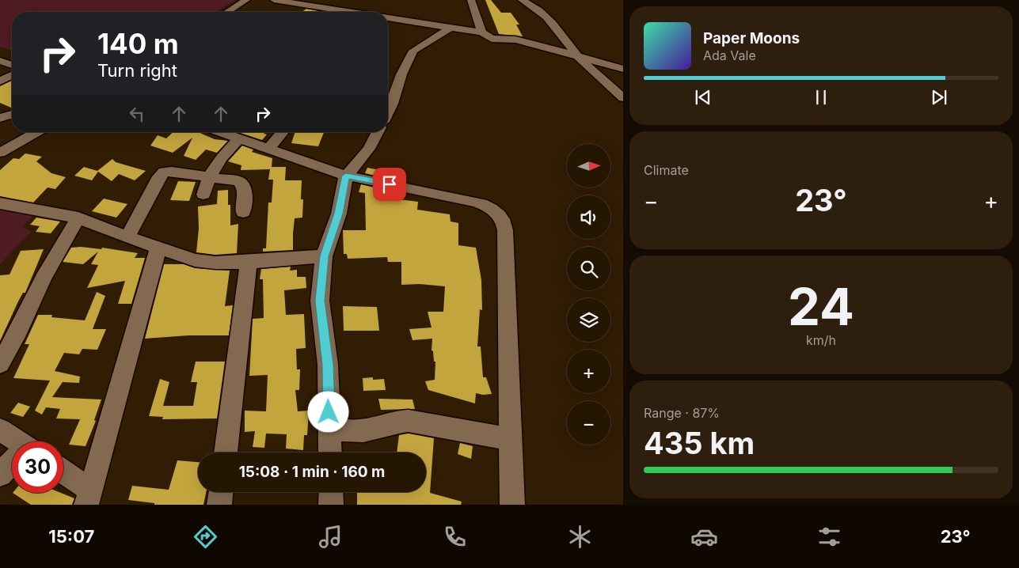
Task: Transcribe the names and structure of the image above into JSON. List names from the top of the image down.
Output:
{
  "north": "right",
  "page": {
    "turn": ["140 m", "Turn right"],
    "song": ["Paper Moons", "Ada Vale"],
    "tile": [
      "Climate",
      ["24", "km/h"],
      ["Range · 87%", "435 km"]
    ],
    "map_buttons": ["+", "−"],
    "heat": ["−", "23°", "+"],
    "limit": "30",
    "trip": "15:08 · 1 min · 160 m",
    "tabs": ["15:07", "23°"]
  }
}
